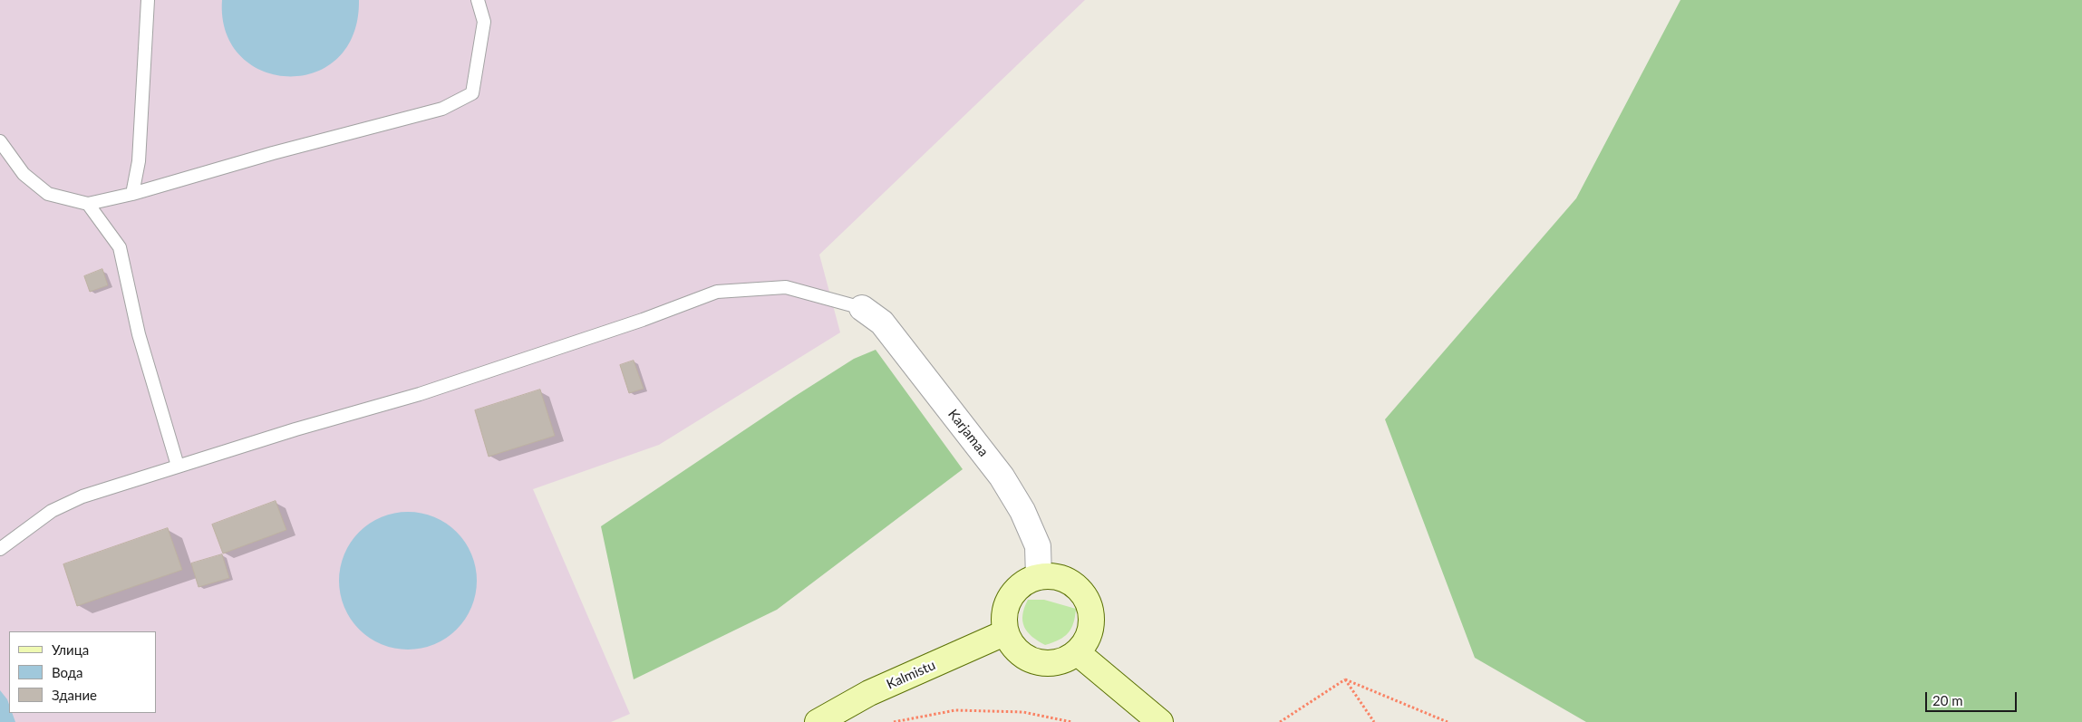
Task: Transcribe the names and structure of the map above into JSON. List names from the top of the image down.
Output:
{
  "streets": {
    "main road": ["Kalmistu"],
    "street": ["Karjamaa"]
  },
  "crossings": [
    ["Karjamaa", "Kalmistu"]
  ],
  "legend": ["Улица", "Вода", "Здание"],
  "scale_bar": "20 m"
}
